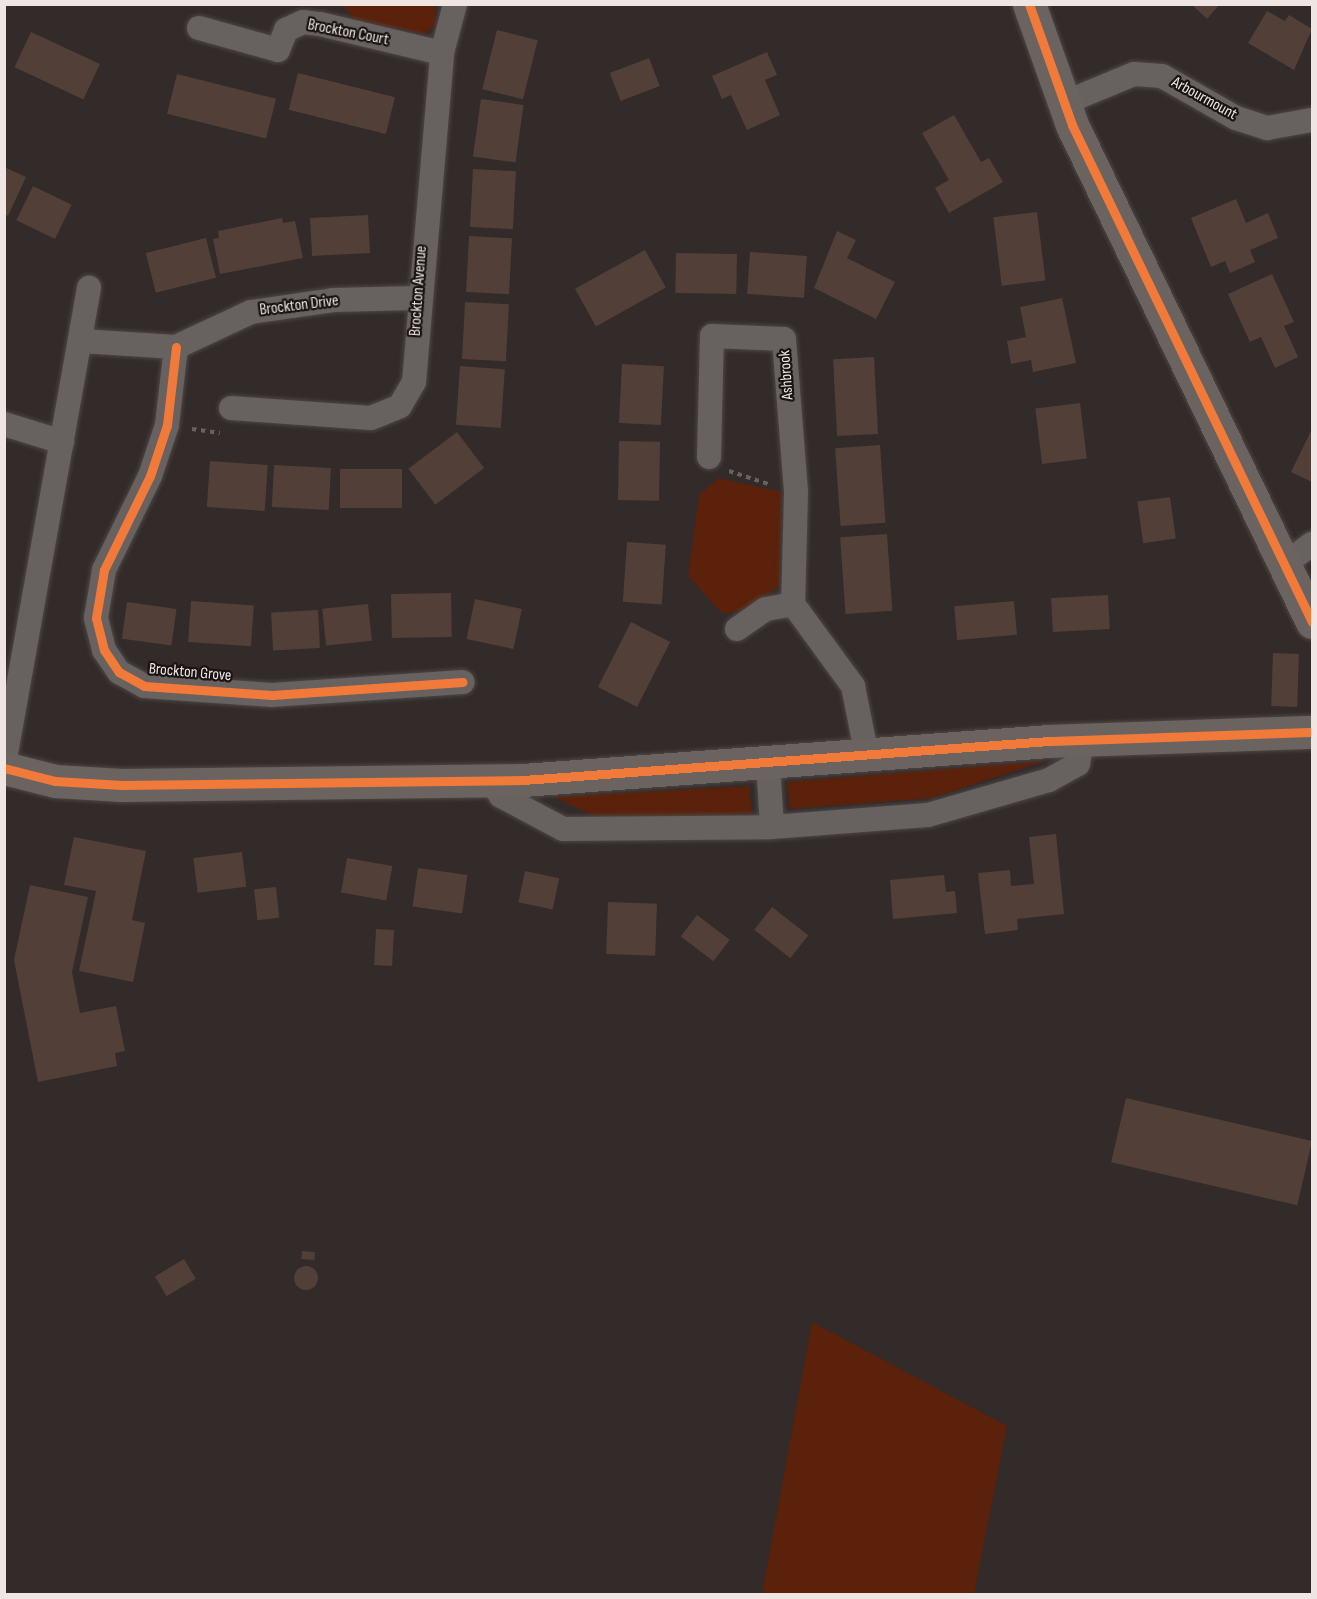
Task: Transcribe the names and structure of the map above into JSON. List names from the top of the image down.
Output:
{
  "streets": {
    "street": [
      "Brockton Court",
      "Arbourmount",
      "Brockton Avenue",
      "Brockton Drive",
      "Ashbrook",
      "Brockton Grove"
    ]
  },
  "crossings": [
    ["Brockton Court", "Brockton Avenue"],
    ["Brockton Avenue", "Brockton Drive"],
    ["Brockton Drive", "Brockton Grove"]
  ]
}
